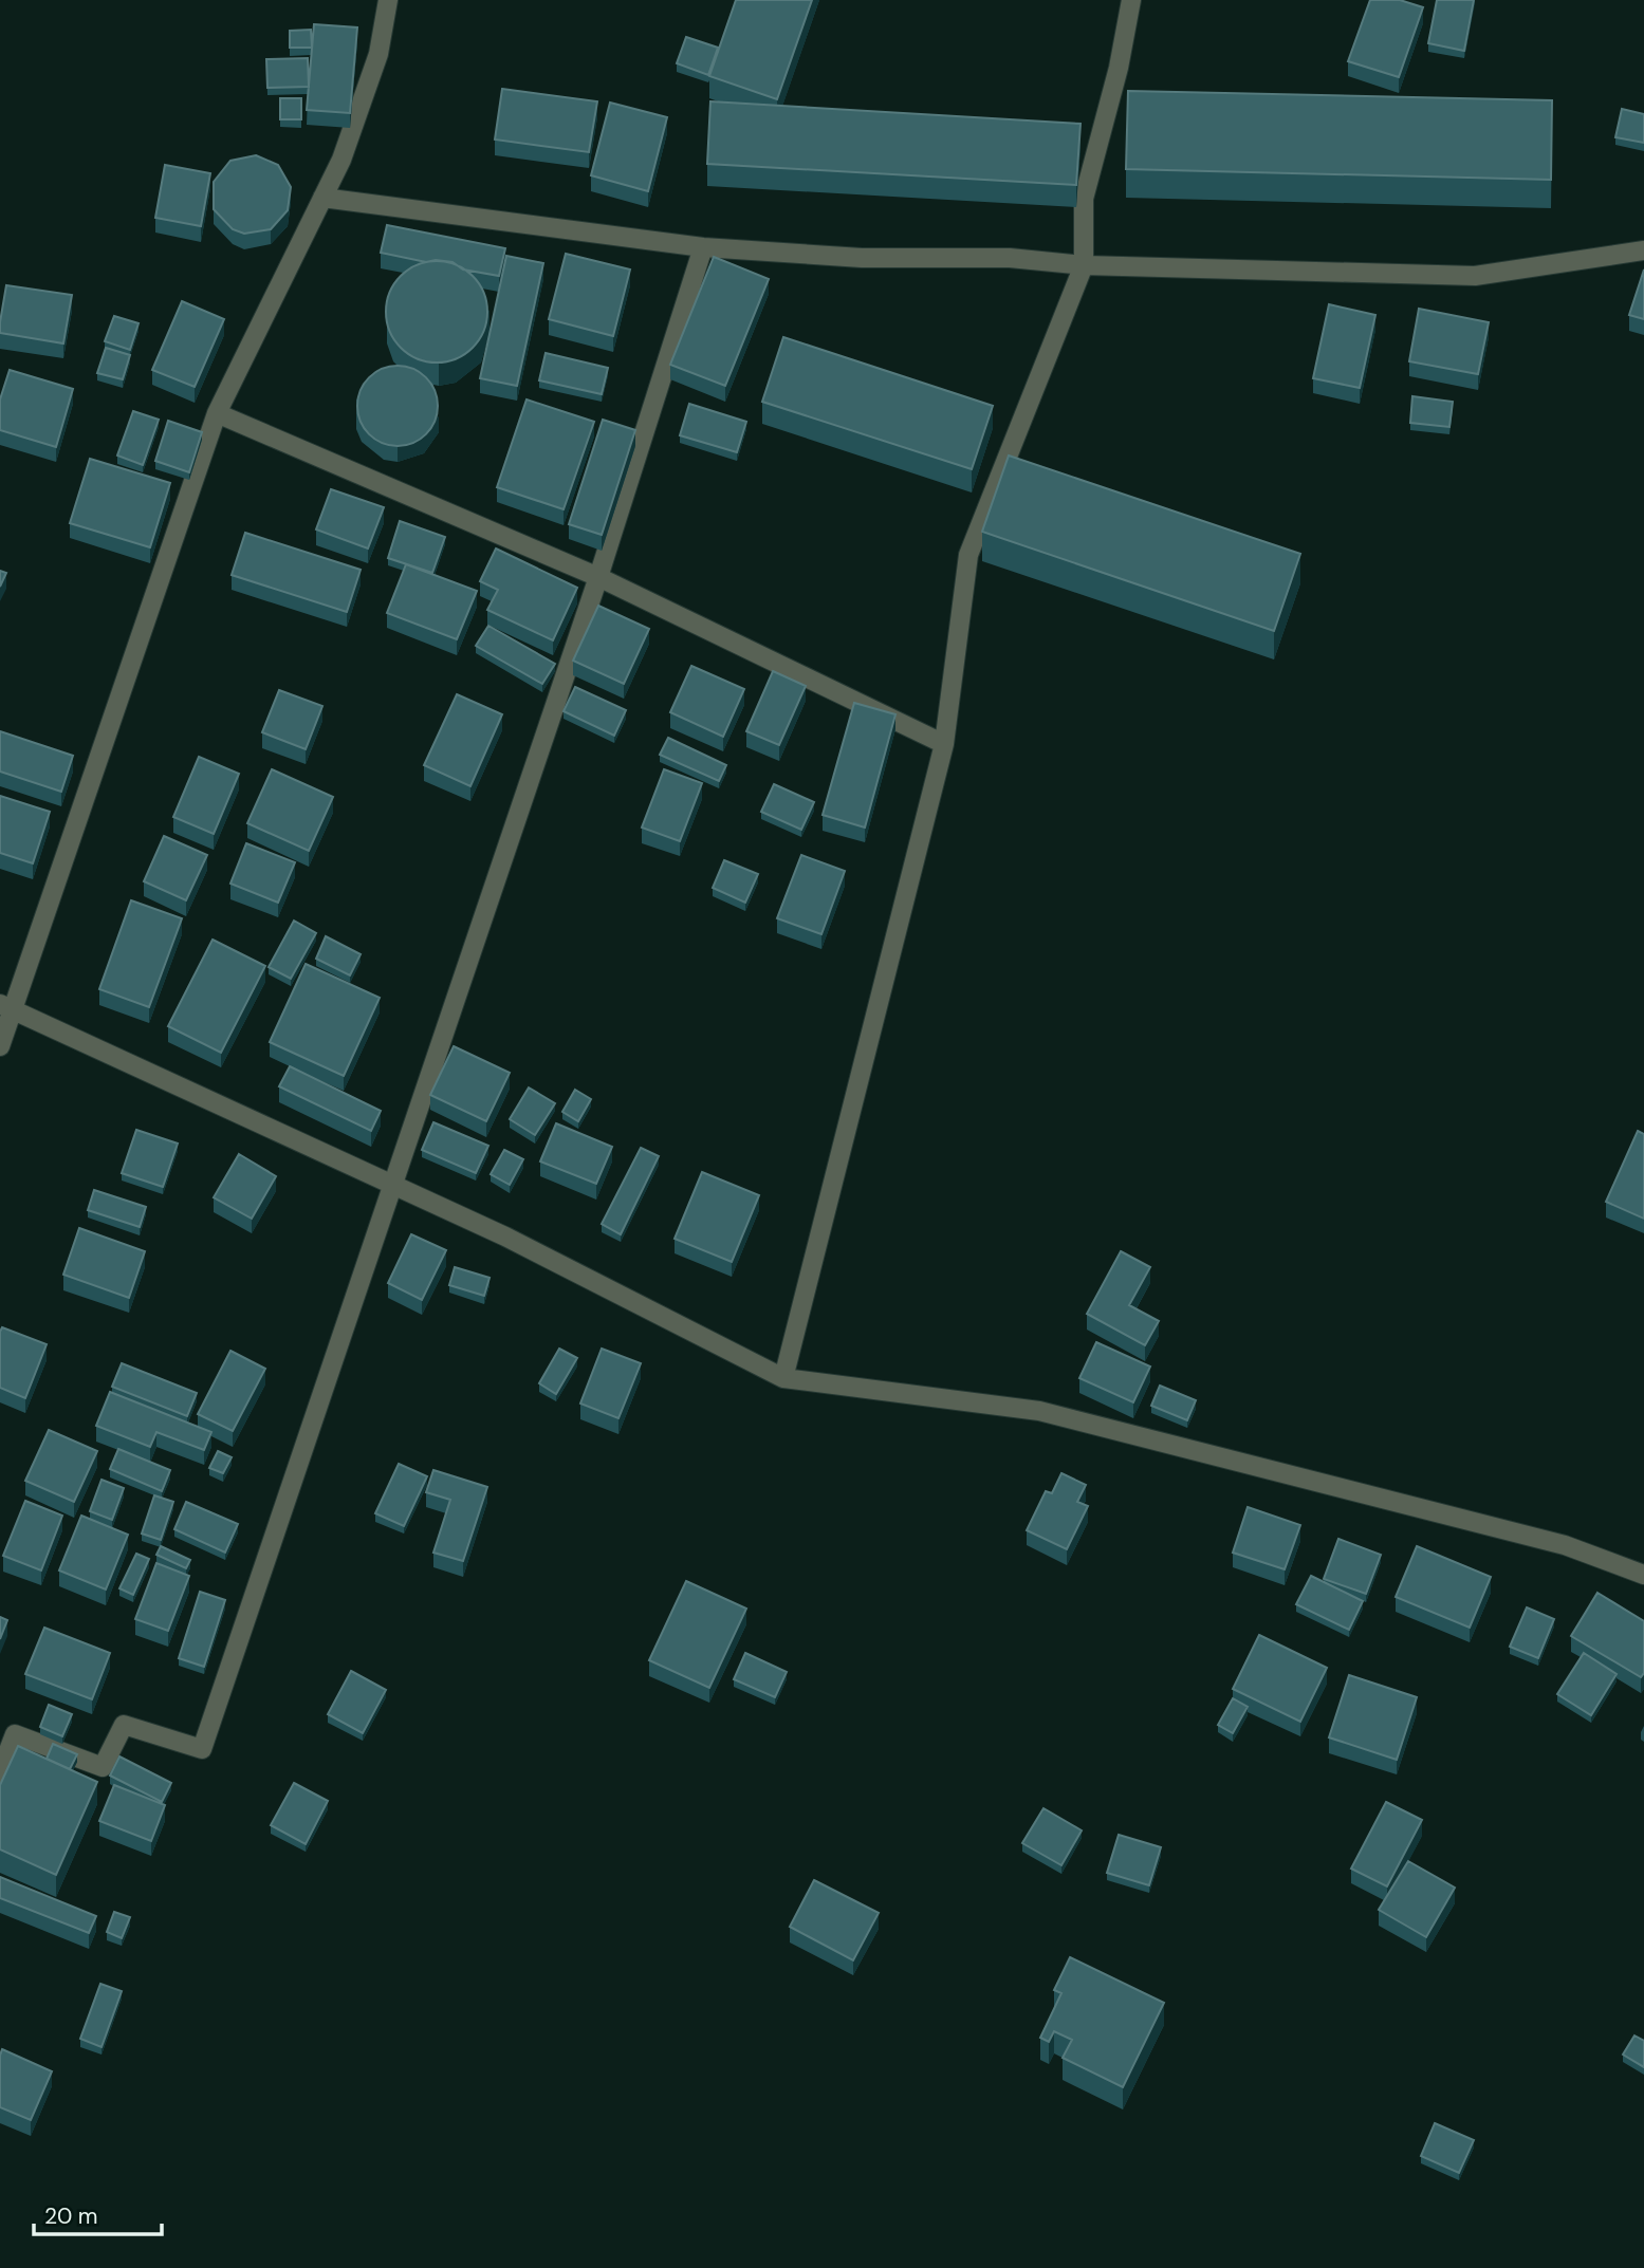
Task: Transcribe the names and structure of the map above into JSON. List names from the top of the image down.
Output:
{
  "scale_bar": "20 m"
}
